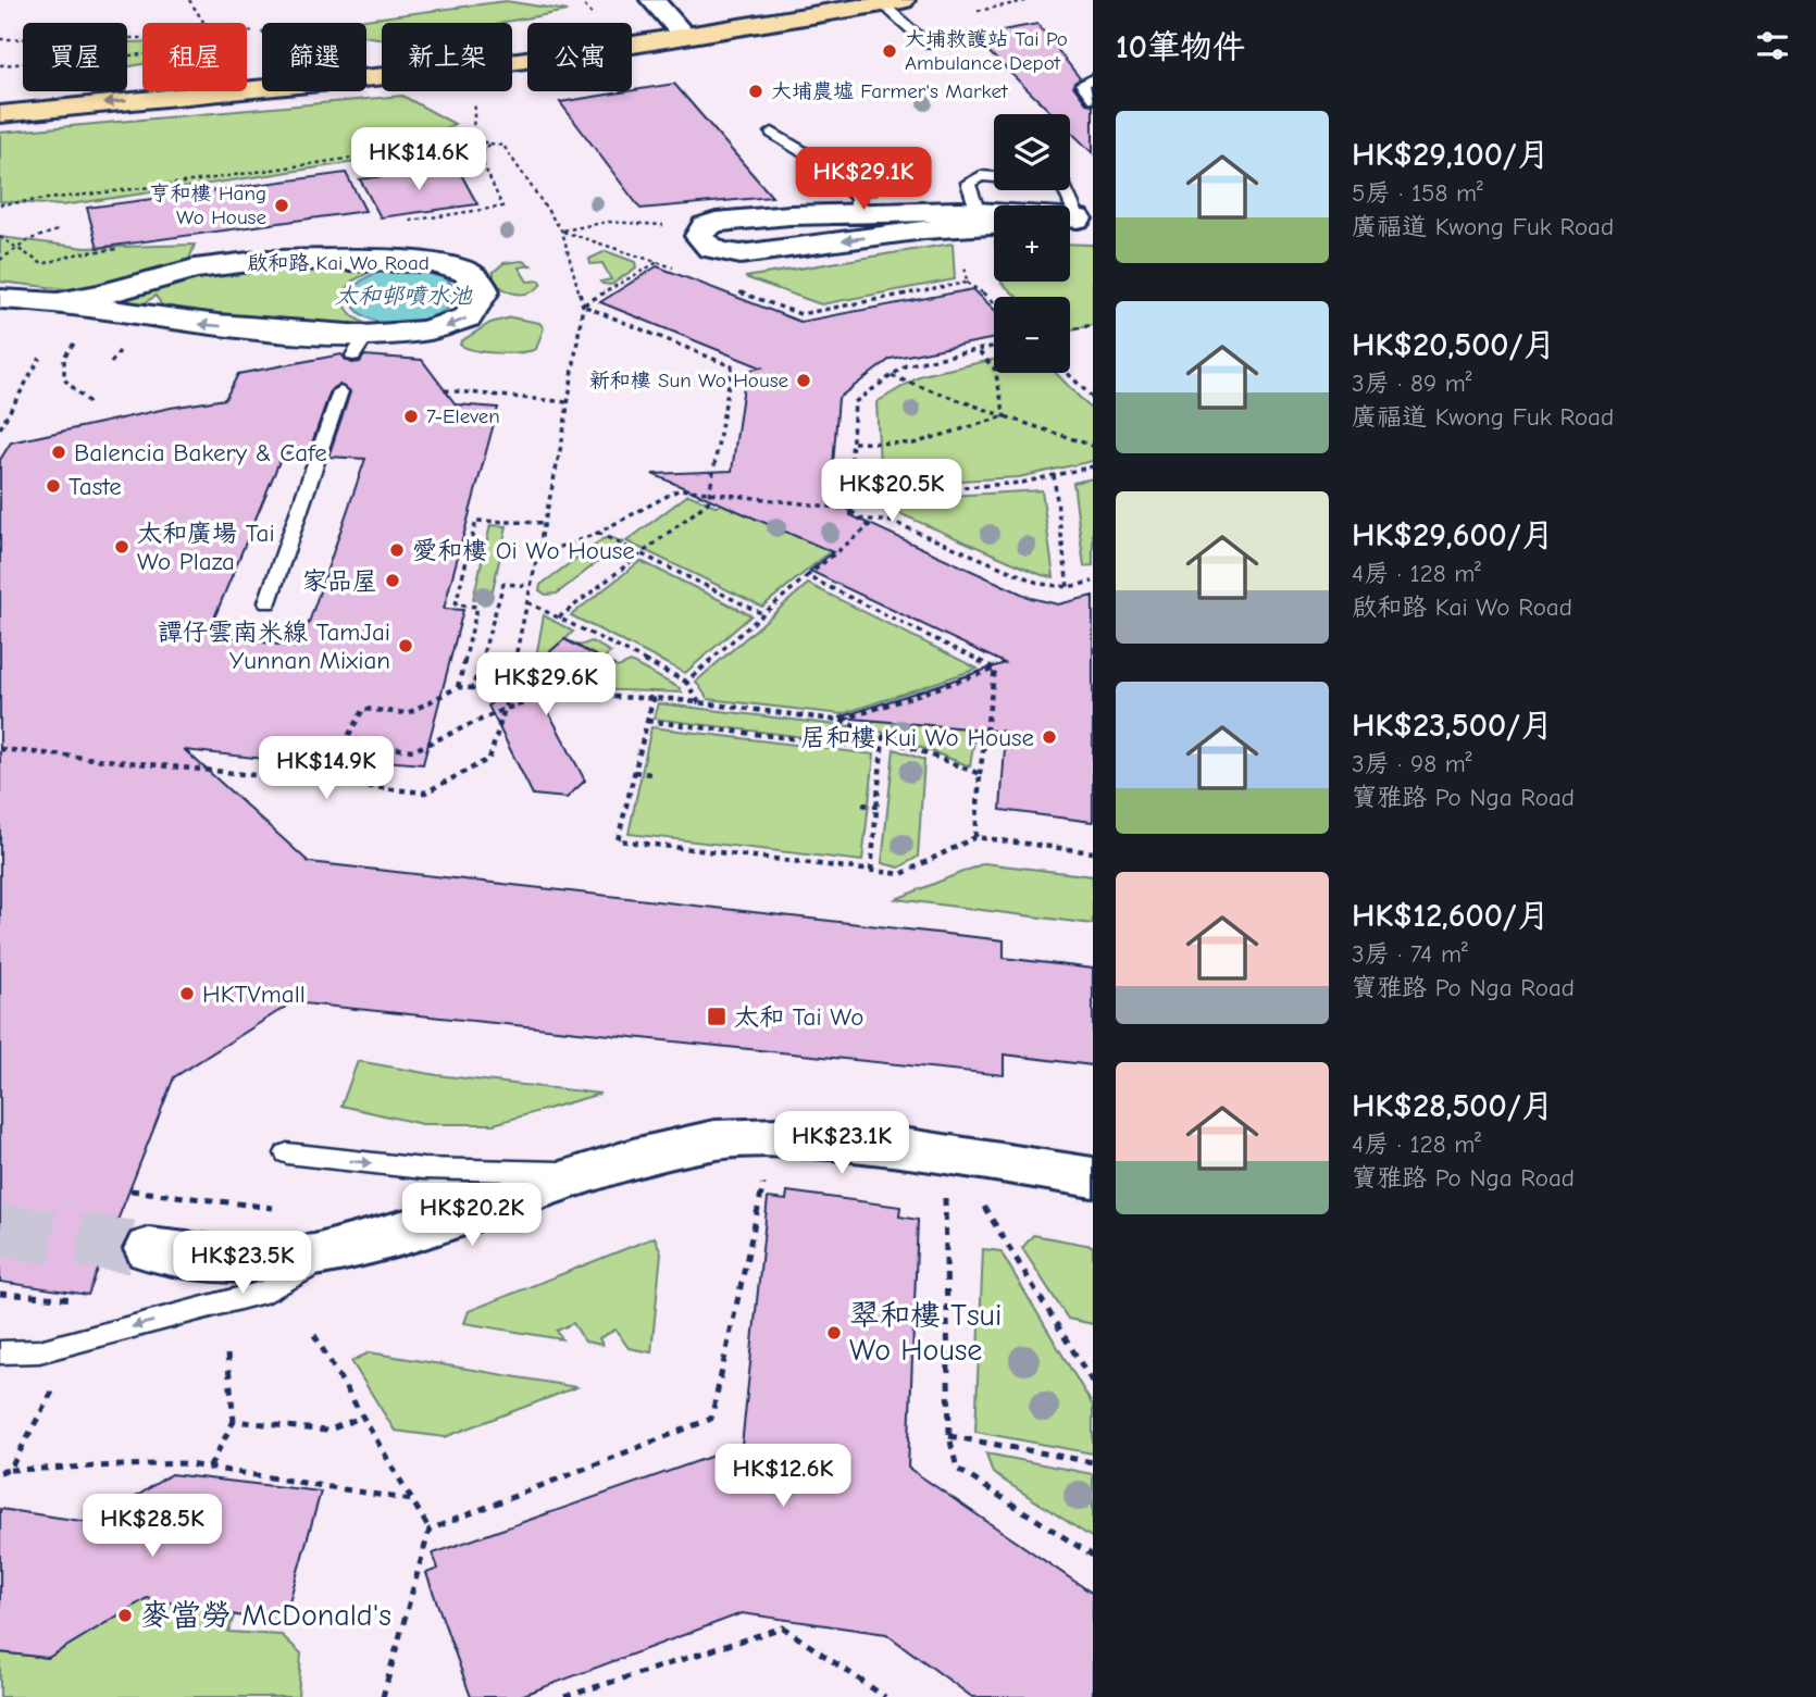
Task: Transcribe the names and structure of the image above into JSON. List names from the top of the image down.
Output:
{
  "streets": {
    "street": ["啟和路 Kai Wo Road"]
  },
  "water": ["太和邨噴水池"],
  "places": {
    "other": [
      "大埔救護站 Tai Po Ambulance Depot",
      "大埔農墟 Farmer's Market",
      "亨和樓 Hang Wo House",
      "新和樓 Sun Wo House",
      "7-Eleven",
      "Balencia Bakery & Cafe",
      "Taste",
      "太和廣場 Tai Wo Plaza",
      "愛和樓 Oi Wo House",
      "家品屋",
      "譚仔雲南米線 TamJai Yunnan Mixian",
      "居和樓 Kui Wo House",
      "HKTVmall",
      "翠和樓 Tsui Wo House",
      "麥當勞 McDonald's"
    ],
    "transit": ["太和 Tai Wo"]
  },
  "page": {
    "heading": "10筆物件",
    "chip": [
      "買屋",
      "租屋",
      "篩選",
      "新上架",
      "公寓"
    ],
    "list": [
      {
        "name": "HK$29,100/月",
        "note": "5房 · 158 m² · 廣福道 Kwong Fuk Road"
      },
      {
        "name": "HK$20,500/月",
        "note": "3房 · 89 m² · 廣福道 Kwong Fuk Road"
      },
      {
        "name": "HK$29,600/月",
        "note": "4房 · 128 m² · 啟和路 Kai Wo Road"
      },
      {
        "name": "HK$23,500/月",
        "note": "3房 · 98 m² · 寶雅路 Po Nga Road"
      },
      {
        "name": "HK$12,600/月",
        "note": "3房 · 74 m² · 寶雅路 Po Nga Road"
      },
      {
        "name": "HK$28,500/月",
        "note": "4房 · 128 m² · 寶雅路 Po Nga Road"
      }
    ],
    "map_buttons": ["+", "−"],
    "price": [
      "HK$14.6K",
      "HK$29.1K",
      "HK$20.5K",
      "HK$29.6K",
      "HK$14.9K",
      "HK$23.1K",
      "HK$20.2K",
      "HK$23.5K",
      "HK$12.6K",
      "HK$28.5K"
    ]
  }
}
